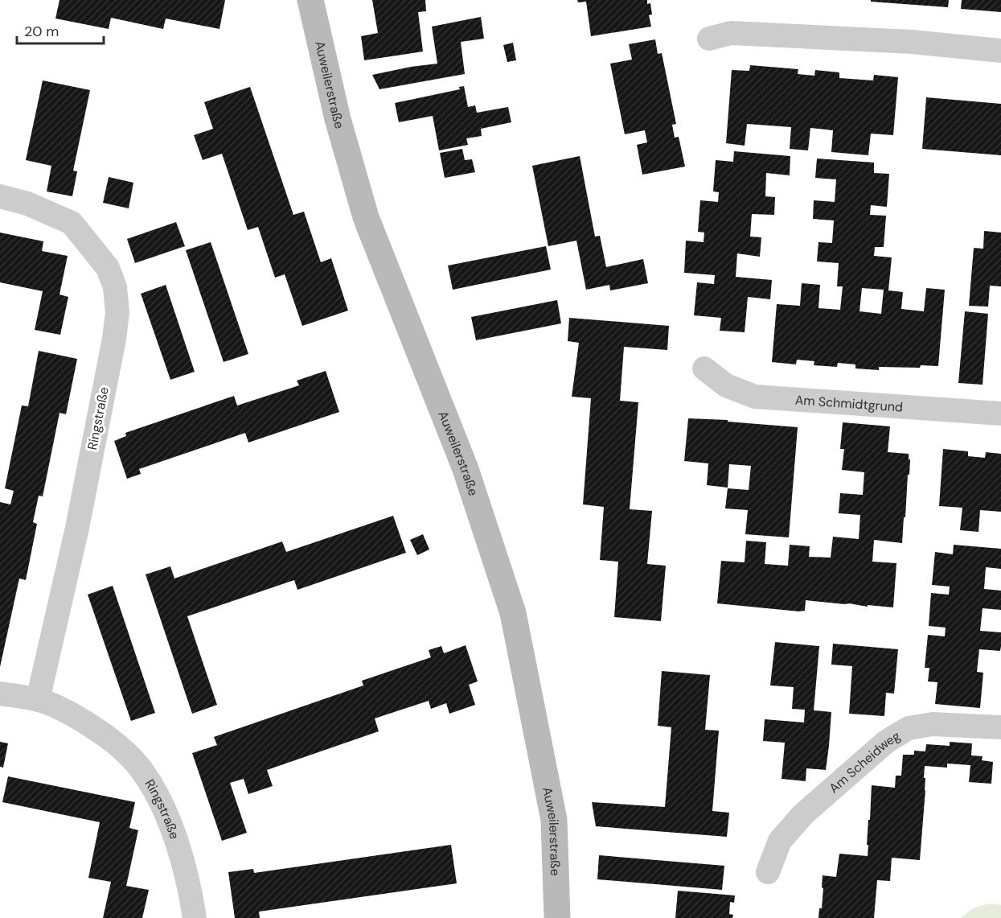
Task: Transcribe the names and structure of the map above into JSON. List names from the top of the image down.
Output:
{
  "streets": {
    "street": [
      "Auweilerstraße",
      "Am Schmidtgrund",
      "Ringstraße",
      "Am Scheidweg"
    ]
  },
  "scale_bar": "20 m"
}
